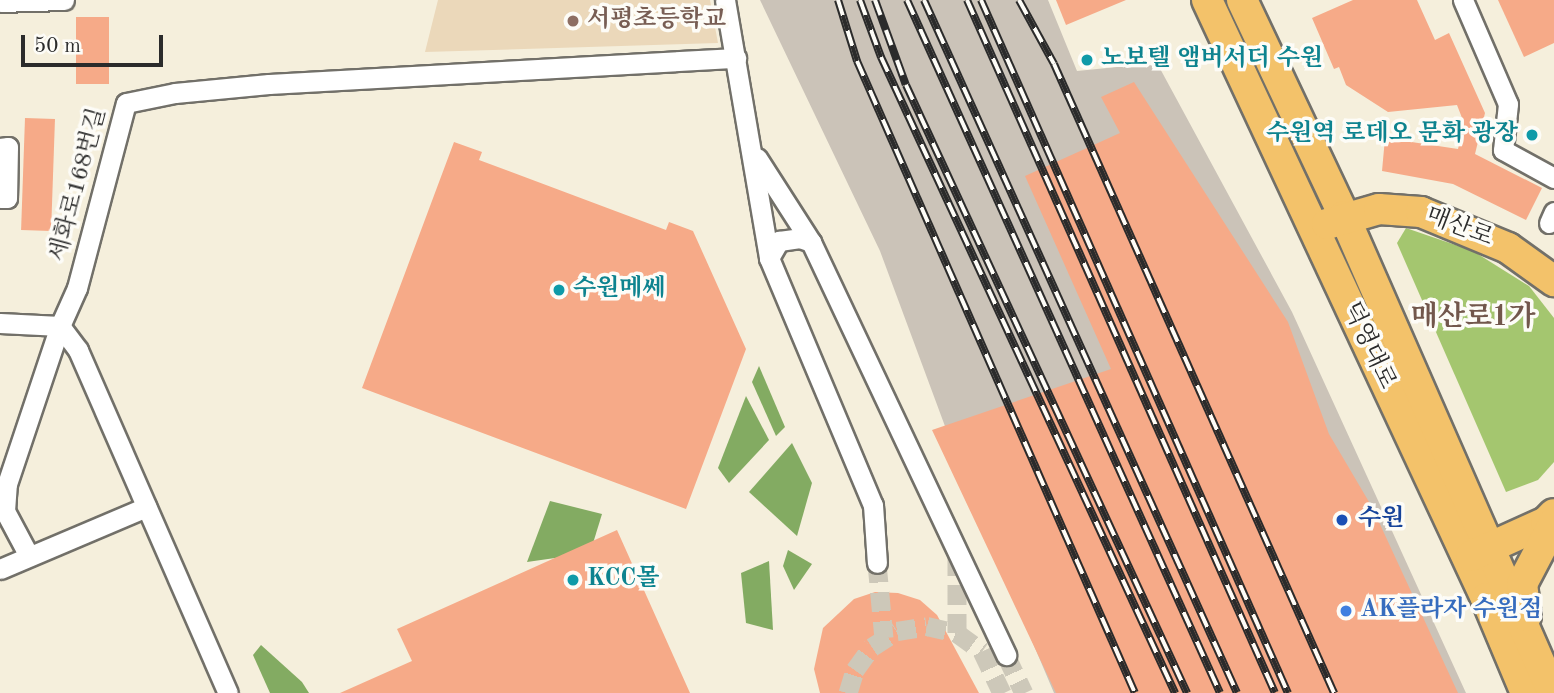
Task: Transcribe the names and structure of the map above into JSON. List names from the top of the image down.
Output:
{
  "streets": {
    "main road": ["매산로", "덕영대로"],
    "street": ["세화로168번길"]
  },
  "crossings": [
    ["매산로", "덕영대로"]
  ],
  "districts": ["매산로1가"],
  "places": [
    "서평초등학교",
    "노보텔 앰버서더 수원",
    "수원역 로데오 문화 광장",
    "수원메쎄",
    "수원",
    "KCC몰",
    "AK플라자 수원점"
  ],
  "scale_bar": "50 m"
}
